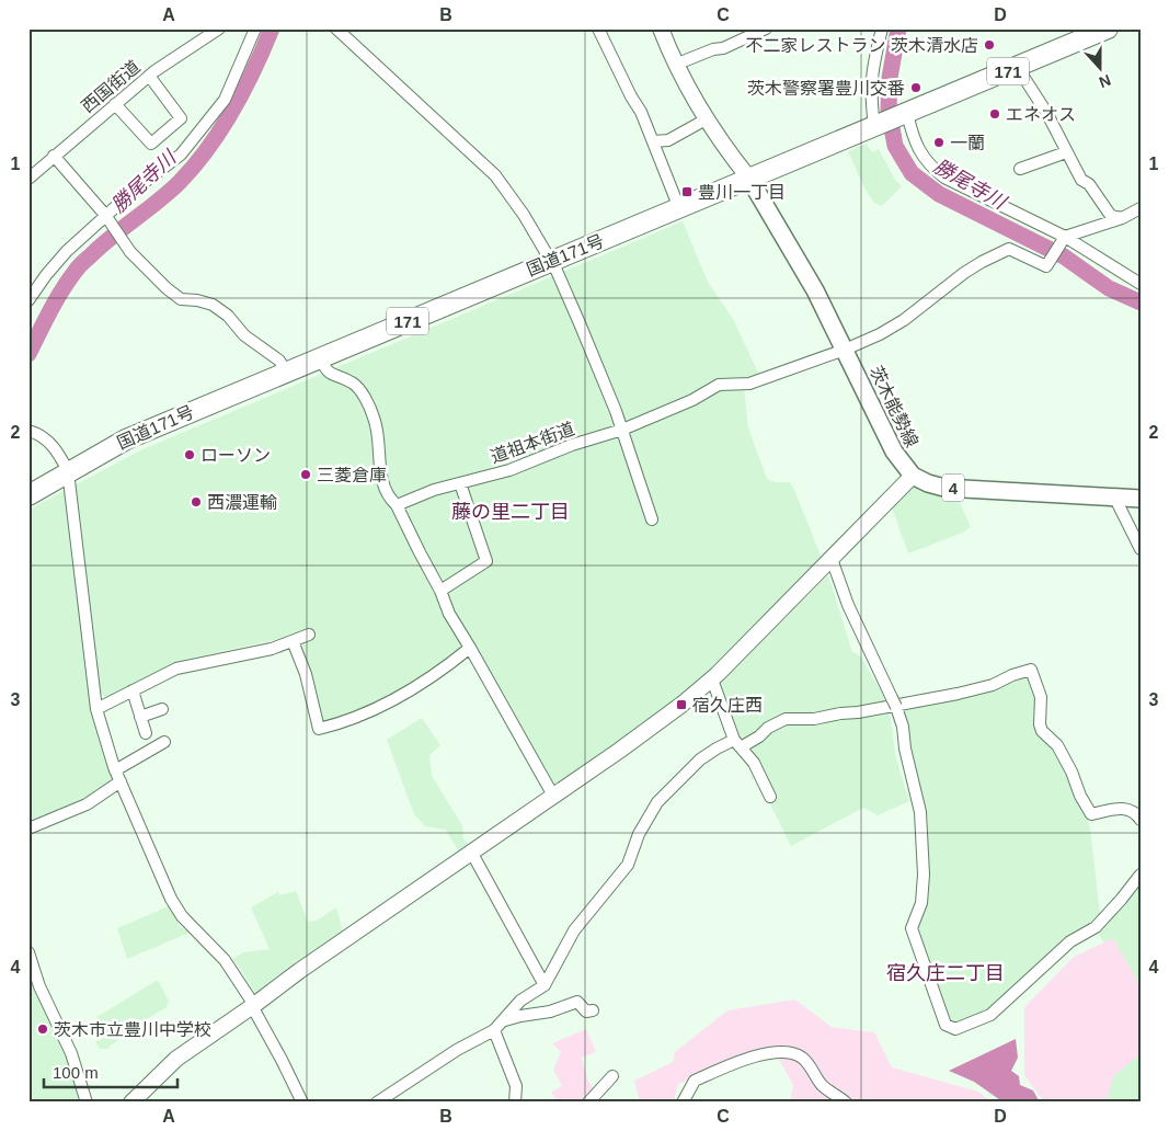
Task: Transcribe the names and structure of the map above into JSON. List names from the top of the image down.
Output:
{
  "streets": {
    "highway": ["171", "国道171号"],
    "main road": ["茨木能勢線", "4"],
    "street": ["西国街道", "道祖本街道"]
  },
  "crossings": [
    ["国道171号", "茨木能勢線"],
    ["茨木能勢線", "道祖本街道"],
    ["茨木能勢線", "4"]
  ],
  "districts": ["藤の里二丁目", "宿久庄二丁目"],
  "water": ["勝尾寺川"],
  "places": {
    "other": [
      "不二家レストラン 茨木清水店",
      "茨木警察署豊川交番",
      "エネオス",
      "一蘭",
      "ローソン",
      "三菱倉庫",
      "西濃運輸",
      "茨木市立豊川中学校"
    ],
    "transit": ["豊川一丁目", "宿久庄西"]
  },
  "scale_bar": "100 m",
  "north": "bottom",
  "grid": {
    "columns": [
      "A",
      "B",
      "C",
      "D"
    ],
    "rows": [
      "1",
      "2",
      "3",
      "4"
    ]
  }
}
